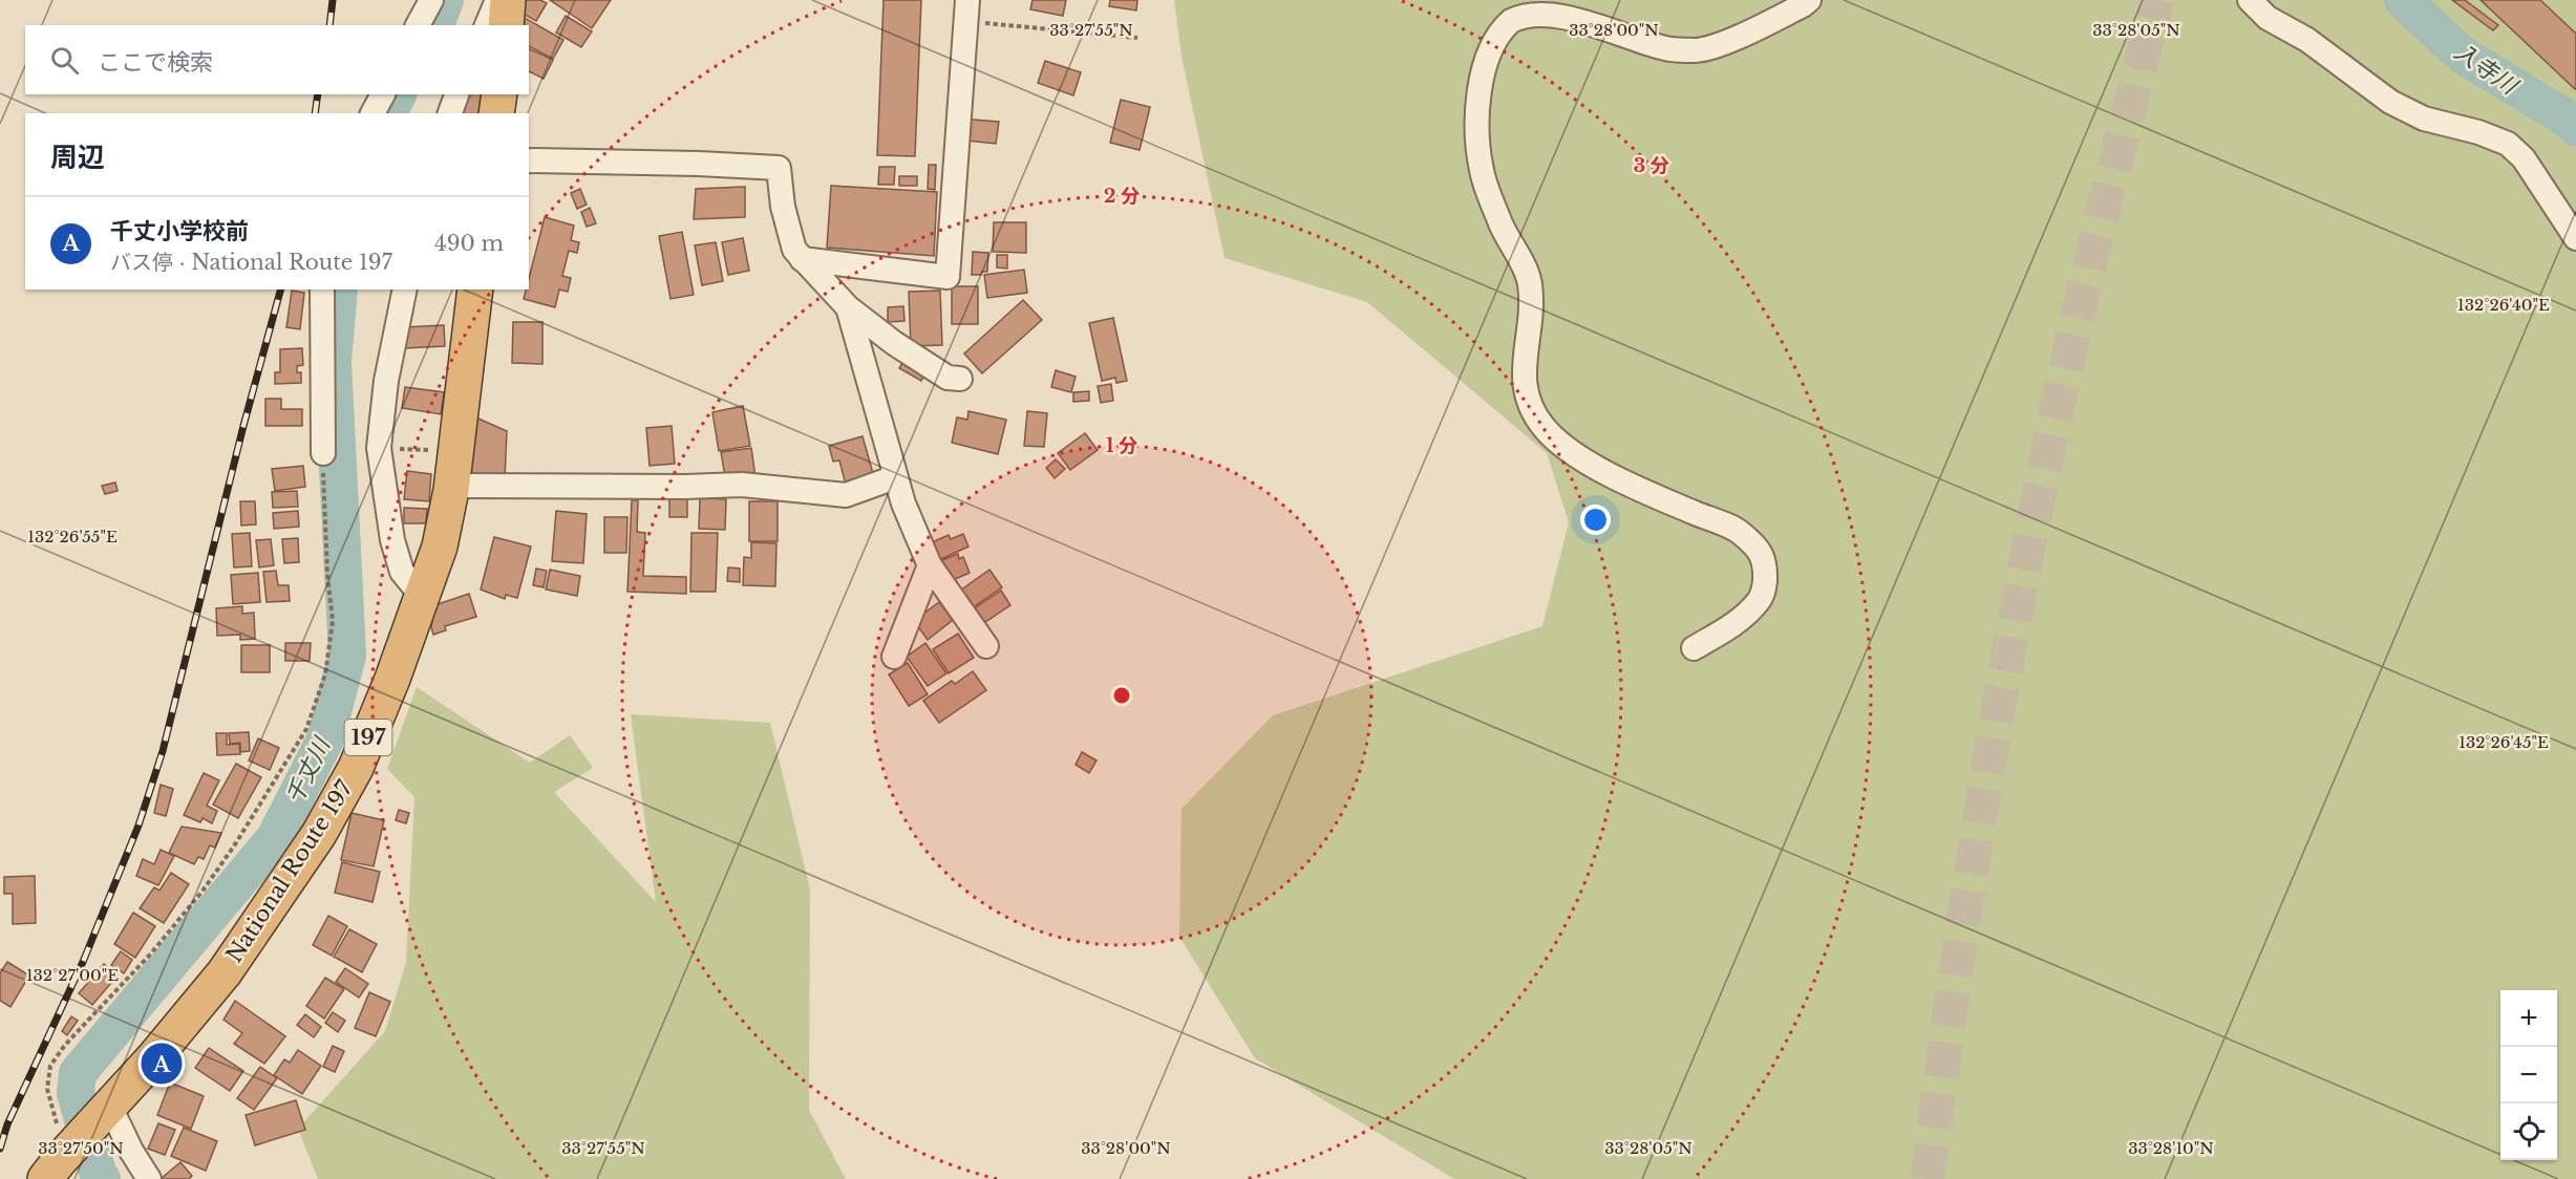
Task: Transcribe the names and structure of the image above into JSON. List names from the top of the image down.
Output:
{
  "streets": {
    "highway": ["197", "National Route 197"]
  },
  "water": ["入寺川", "千丈川"],
  "page": {
    "search": "ここで検索",
    "heading": "周辺",
    "list": [
      {
        "mark": "A",
        "name": "千丈小学校前",
        "note": "バス停 · National Route 197",
        "value": "490 m"
      }
    ],
    "map_buttons": ["+", "−"],
    "pins": "A"
  },
  "coordinates": [
    "33°27'55\"N",
    "33°28'00\"N",
    "33°28'05\"N",
    "132°26'40\"E",
    "132°26'55\"E",
    "132°26'45\"E",
    "132°27'00\"E",
    "33°27'50\"N",
    "33°28'10\"N"
  ],
  "rings": ["3 分", "2 分", "1 分"]
}
